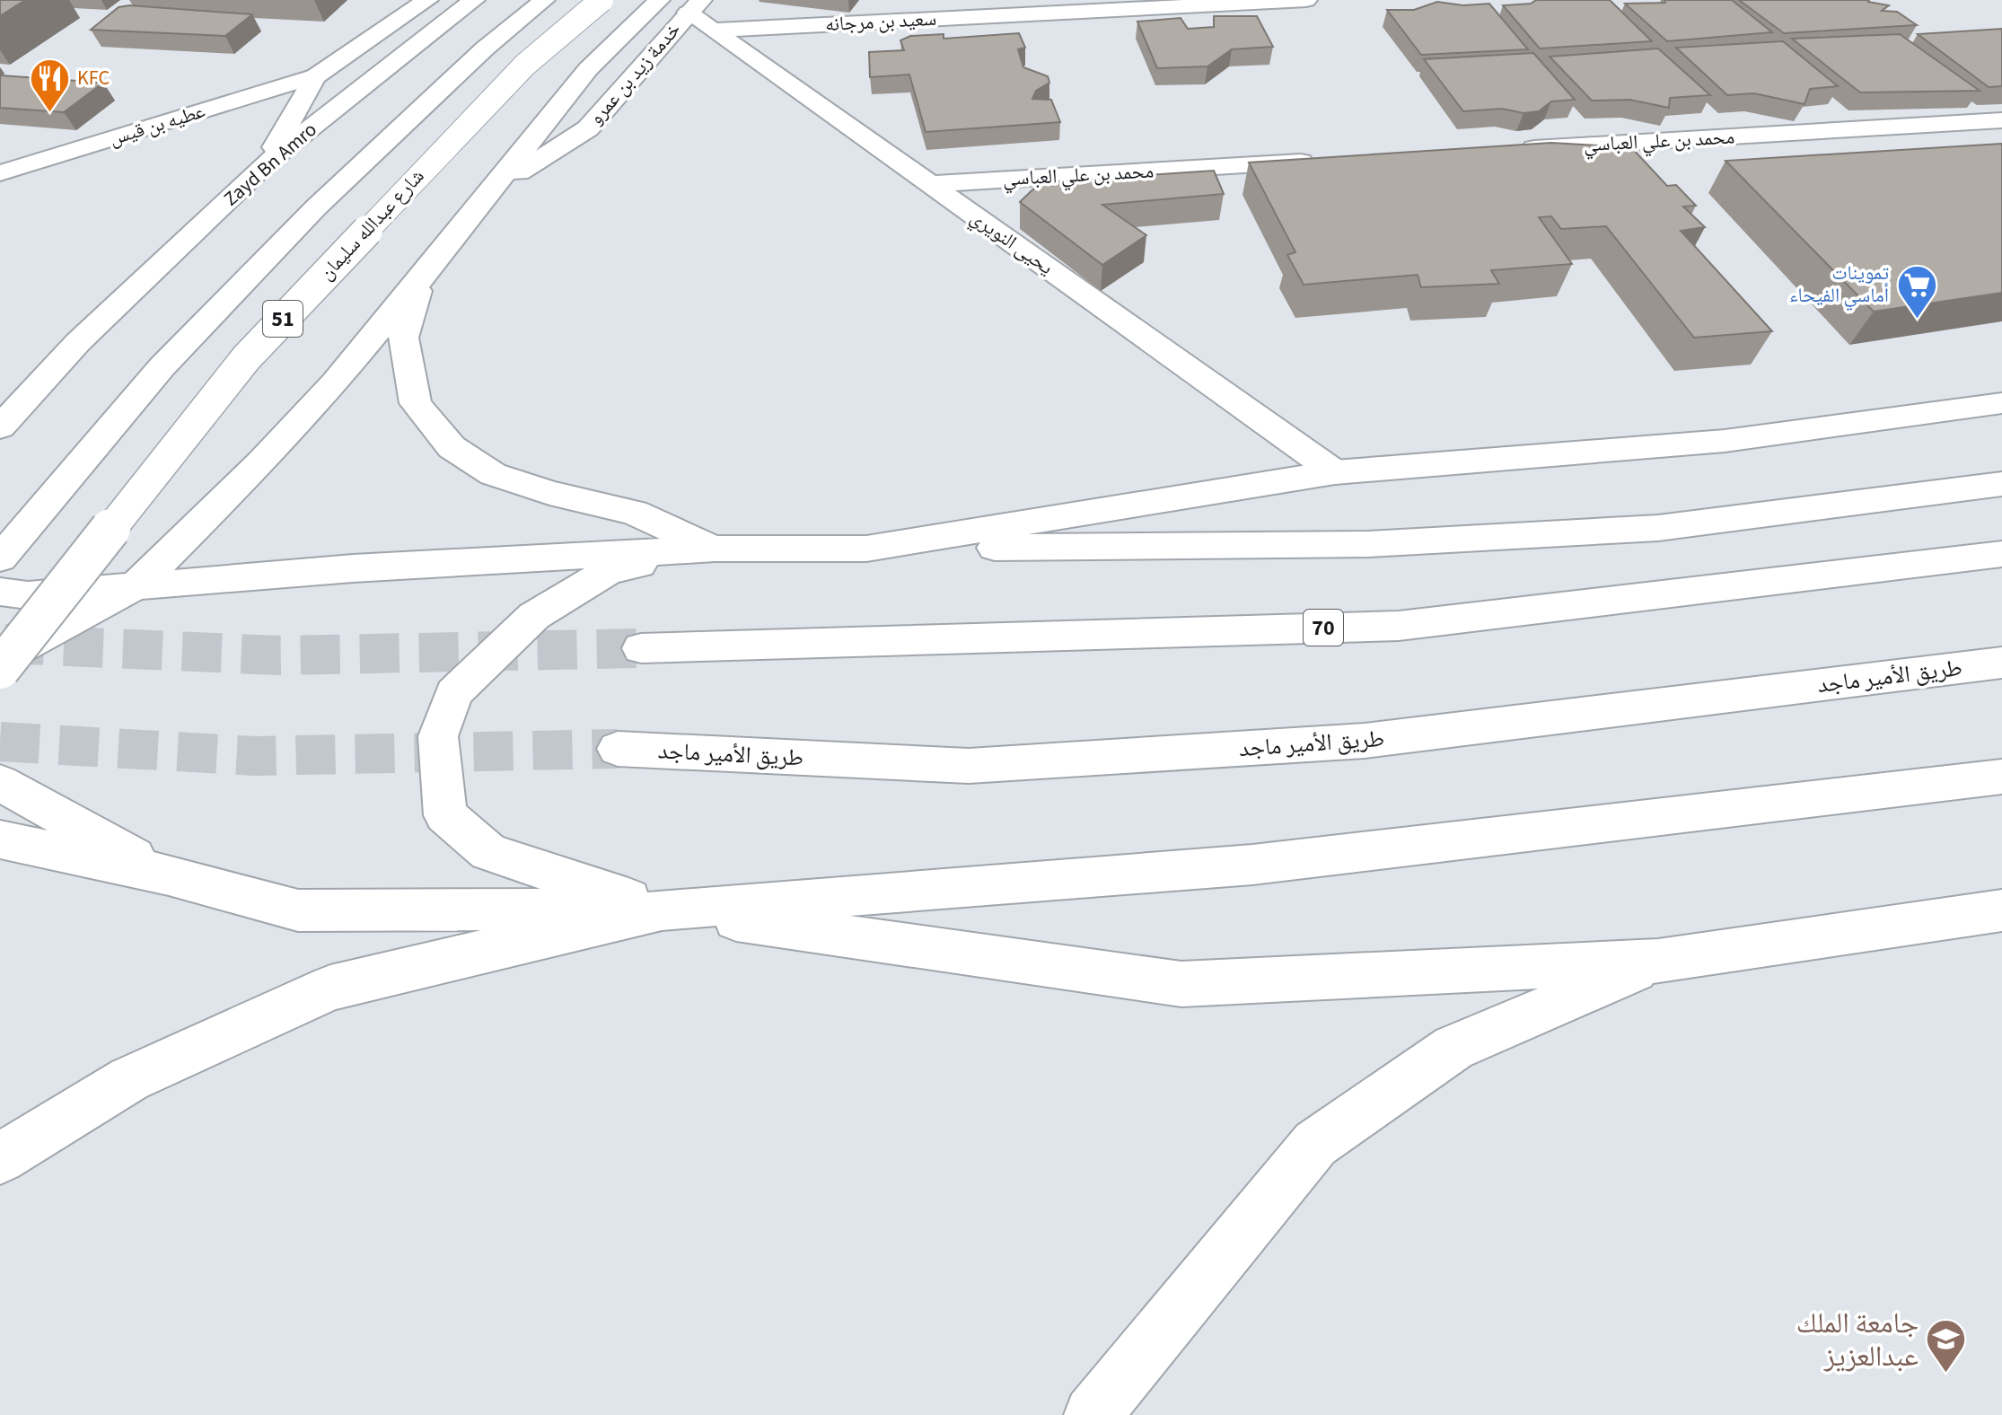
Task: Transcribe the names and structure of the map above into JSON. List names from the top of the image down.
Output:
{
  "streets": {
    "main road": [
      "سعيد بن مرجانه",
      "خدمة زيد بن عمرو",
      "عطيه بن قيس",
      "محمد بن علي العباسي",
      "Zayd Bn Amro",
      "شارع عبدالله سليمان",
      "يحيى النويري",
      "51",
      "70",
      "طريق الأمير ماجد"
    ]
  },
  "crossings": [
    ["سعيد بن مرجانه", "يحيى النويري"],
    ["خدمة زيد بن عمرو", "يحيى النويري"],
    ["محمد بن علي العباسي", "يحيى النويري"]
  ],
  "places": {
    "restaurant": ["KFC"],
    "supermarket": ["تموينات أماسي الفيحاء"],
    "school or university": ["جامعة الملك عبدالعزيز"]
  }
}
